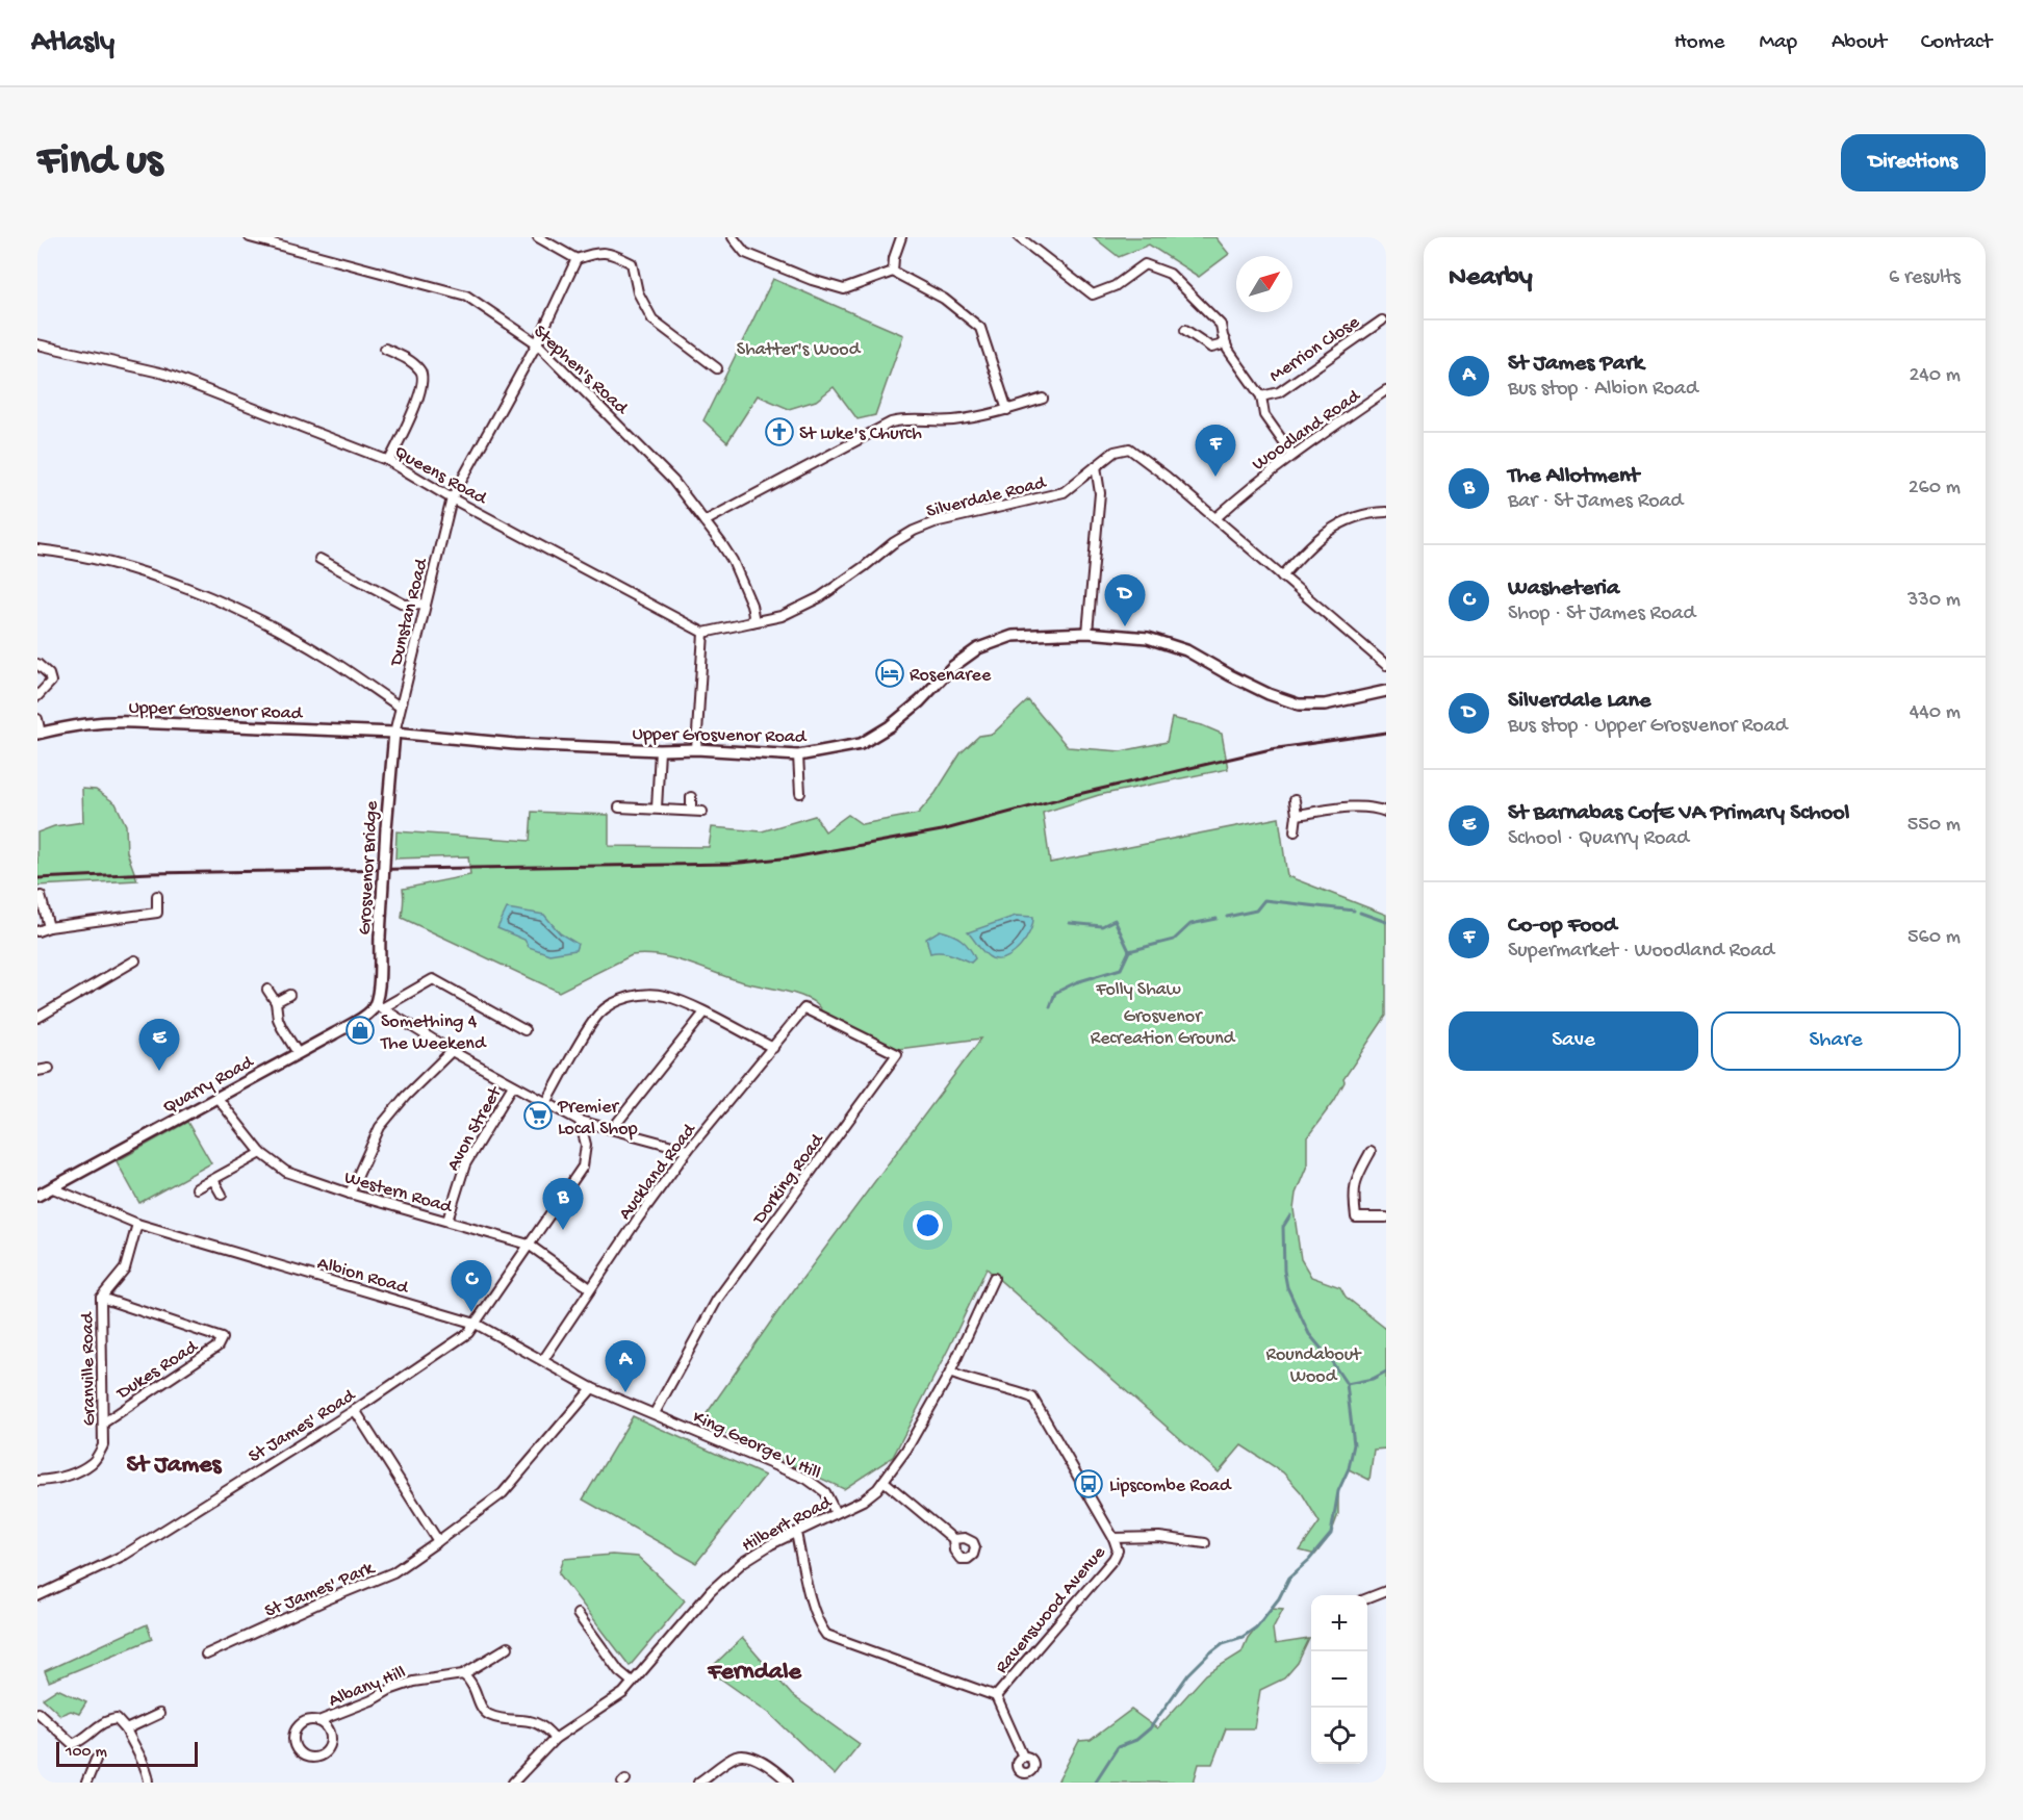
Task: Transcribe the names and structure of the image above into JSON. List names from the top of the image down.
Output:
{
  "streets": {
    "street": [
      "Merrion Close",
      "Stephen's Road",
      "Woodland Road",
      "Queens Road",
      "Silverdale Road",
      "Dunstan Road",
      "Upper Grosvenor Road",
      "Grosvenor Bridge",
      "Quarry Road",
      "Avon Street",
      "Auckland Road",
      "Dorking Road",
      "Western Road",
      "Albion Road",
      "Dukes Road",
      "Granville Road",
      "St James' Road",
      "King George V Hill",
      "Hilbert Road",
      "St James' Park",
      "Ravenswood Avenue",
      "Albany Hill"
    ]
  },
  "crossings": [
    ["Stephen's Road", "Silverdale Road"],
    ["Stephen's Road", "Dunstan Road"],
    ["Woodland Road", "Silverdale Road"],
    ["Queens Road", "Dunstan Road"],
    ["Dunstan Road", "Upper Grosvenor Road"],
    ["Dunstan Road", "Grosvenor Bridge"],
    ["Upper Grosvenor Road", "Grosvenor Bridge"],
    ["Grosvenor Bridge", "Quarry Road"],
    ["Quarry Road", "Western Road"],
    ["Quarry Road", "Albion Road"],
    ["Avon Street", "Western Road"],
    ["Auckland Road", "Dorking Road"],
    ["Auckland Road", "Western Road"],
    ["Auckland Road", "Albion Road"],
    ["Dorking Road", "Albion Road"],
    ["Dorking Road", "King George V Hill"],
    ["Western Road", "St James' Road"],
    ["Albion Road", "Granville Road"],
    ["Albion Road", "St James' Road"],
    ["Albion Road", "King George V Hill"],
    ["Albion Road", "St James' Park"],
    ["Dukes Road", "Granville Road"],
    ["King George V Hill", "Hilbert Road"],
    ["Hilbert Road", "Ravenswood Avenue"]
  ],
  "districts": ["St James", "Ferndale"],
  "parks": [
    "Shatter's Wood",
    "Folly Shaw",
    "Grosvenor Recreation Ground",
    "Roundabout Wood"
  ],
  "places": {
    "church": ["St Luke's Church"],
    "hotel": ["Rosenaree"],
    "shop": ["Something 4 The Weekend"],
    "supermarket": ["Premier Local Shop"],
    "bus stop": ["Lipscombe Road"]
  },
  "scale_bar": "100 m",
  "north": "top right",
  "page": {
    "header": "Atlasly",
    "nav": [
      "Home",
      "Map",
      "About",
      "Contact"
    ],
    "buttons": [
      "Directions",
      ["Save", "Share"]
    ],
    "title": "Find us",
    "heading": ["Nearby", "6 results"],
    "list": [
      {
        "mark": "A",
        "name": "St James Park",
        "note": "Bus stop · Albion Road",
        "value": "240 m"
      },
      {
        "mark": "B",
        "name": "The Allotment",
        "note": "Bar · St James Road",
        "value": "260 m"
      },
      {
        "mark": "C",
        "name": "Washeteria",
        "note": "Shop · St James Road",
        "value": "330 m"
      },
      {
        "mark": "D",
        "name": "Silverdale Lane",
        "note": "Bus stop · Upper Grosvenor Road",
        "value": "440 m"
      },
      {
        "mark": "E",
        "name": "St Barnabas CofE VA Primary School",
        "note": "School · Quarry Road",
        "value": "550 m"
      },
      {
        "mark": "F",
        "name": "Co-op Food",
        "note": "Supermarket · Woodland Road",
        "value": "560 m"
      }
    ],
    "pins": [
      "F",
      "D",
      "E",
      "B",
      "C",
      "A"
    ],
    "map_buttons": ["+", "−"],
    "scale": "100 m"
  }
}
